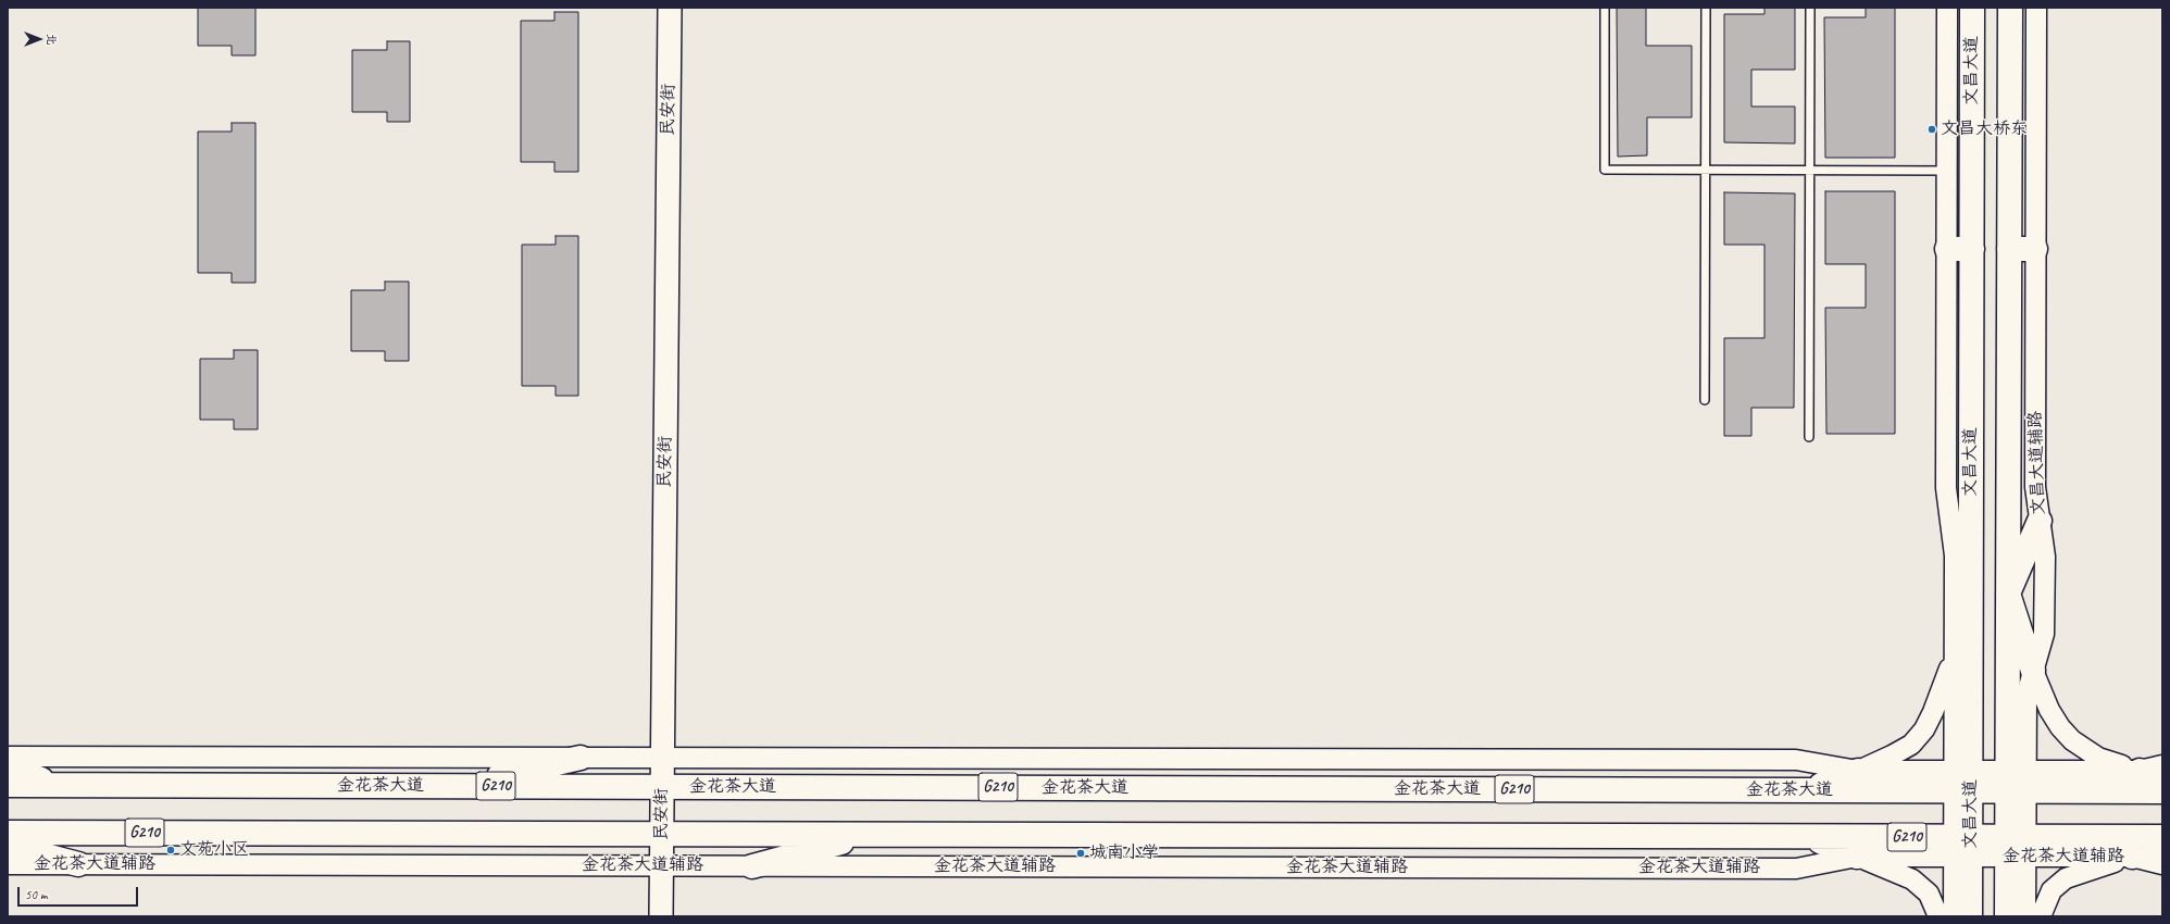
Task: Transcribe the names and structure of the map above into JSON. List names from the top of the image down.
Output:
{
  "streets": {
    "main road": [
      "文昌大道",
      "民安街",
      "金花茶大道",
      "G210"
    ],
    "street": ["文昌大道辅路", "金花茶大道辅路"]
  },
  "crossings": [
    ["文昌大道", "金花茶大道"],
    ["文昌大道", "G210"],
    ["文昌大道", "金花茶大道辅路"],
    ["民安街", "金花茶大道"],
    ["民安街", "G210"],
    ["民安街", "金花茶大道辅路"],
    ["文昌大道辅路", "金花茶大道"],
    ["G210", "金花茶大道辅路"]
  ],
  "places": ["文昌大桥东", "文苑小区", "城南小学"],
  "scale_bar": "50 m",
  "north": "right"
}
